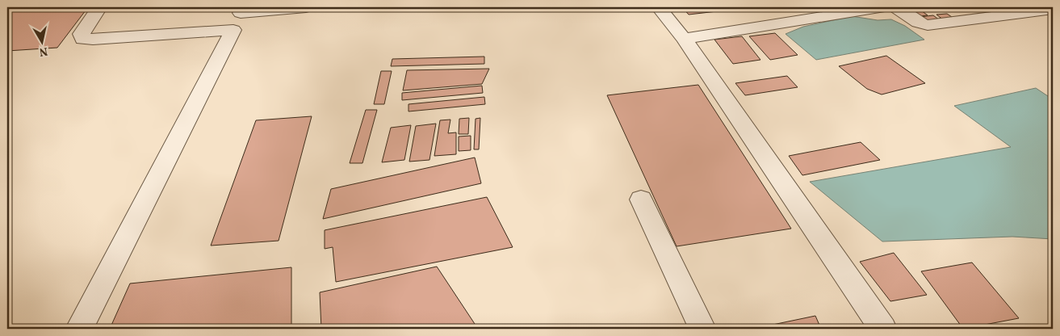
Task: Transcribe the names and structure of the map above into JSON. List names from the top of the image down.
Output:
{
  "north": "bottom"
}
